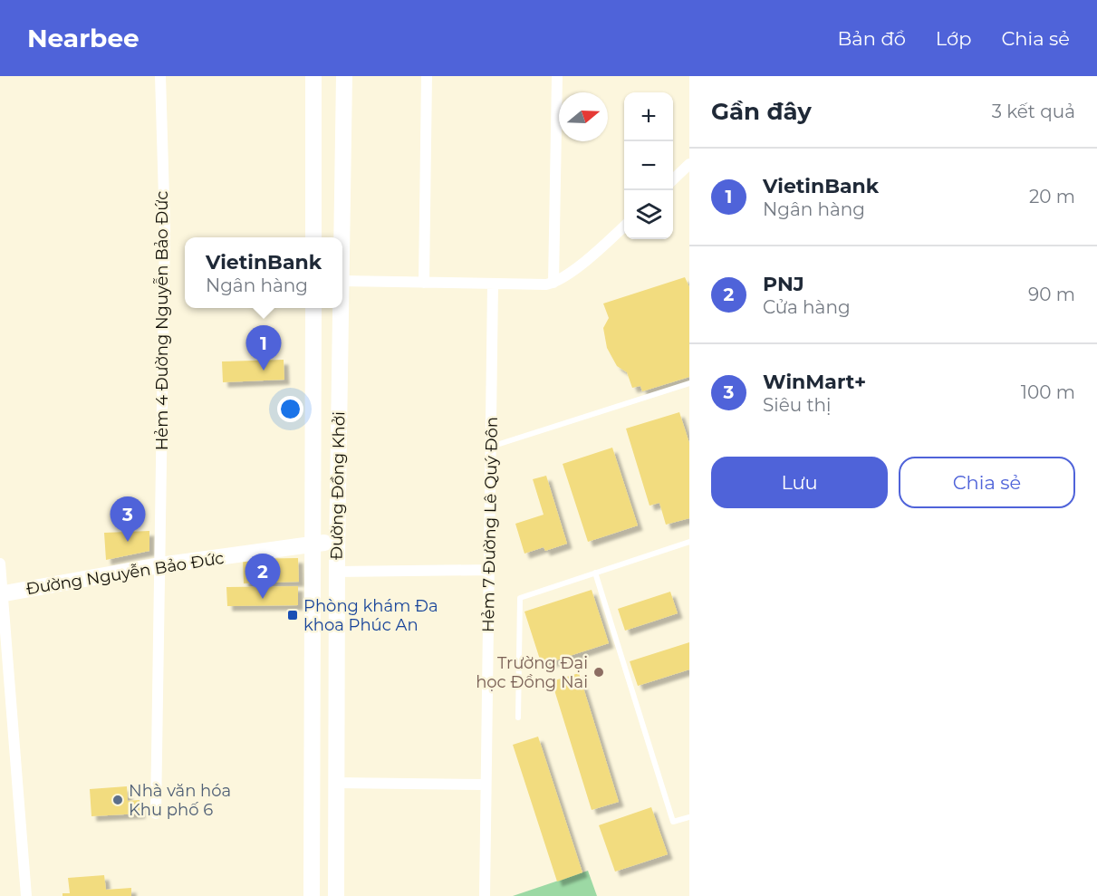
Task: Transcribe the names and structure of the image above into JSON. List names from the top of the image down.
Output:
{
  "streets": {
    "main road": ["Đường Đồng Khởi", "Đường Nguyễn Bảo Đức"],
    "street": ["Hẻm 4 Đường Nguyễn Bảo Đức", "Hẻm 7 Đường Lê Quý Đôn"]
  },
  "crossings": [
    ["Hẻm 4 Đường Nguyễn Bảo Đức", "Đường Nguyễn Bảo Đức"],
    ["Đường Đồng Khởi", "Đường Nguyễn Bảo Đức"]
  ],
  "places": {
    "transit": ["Phòng khám Đa khoa Phúc An"],
    "other": ["Trường Đại học Đồng Nai", "Nhà văn hóa Khu phố 6"]
  },
  "north": "right",
  "page": {
    "header": "Nearbee",
    "nav": ["Bản đồ", "Lớp", "Chia sẻ"],
    "heading": ["Gần đây", "3 kết quả"],
    "map_buttons": ["+", "−"],
    "list": [
      {
        "mark": "1",
        "name": "VietinBank",
        "note": "Ngân hàng",
        "value": "20 m"
      },
      {
        "mark": "2",
        "name": "PNJ",
        "note": "Cửa hàng",
        "value": "90 m"
      },
      {
        "mark": "3",
        "name": "WinMart+",
        "note": "Siêu thị",
        "value": "100 m"
      }
    ],
    "popup": ["VietinBank", "Ngân hàng"],
    "pins": ["1", "3", "2"],
    "buttons": ["Lưu", "Chia sẻ"]
  }
}
